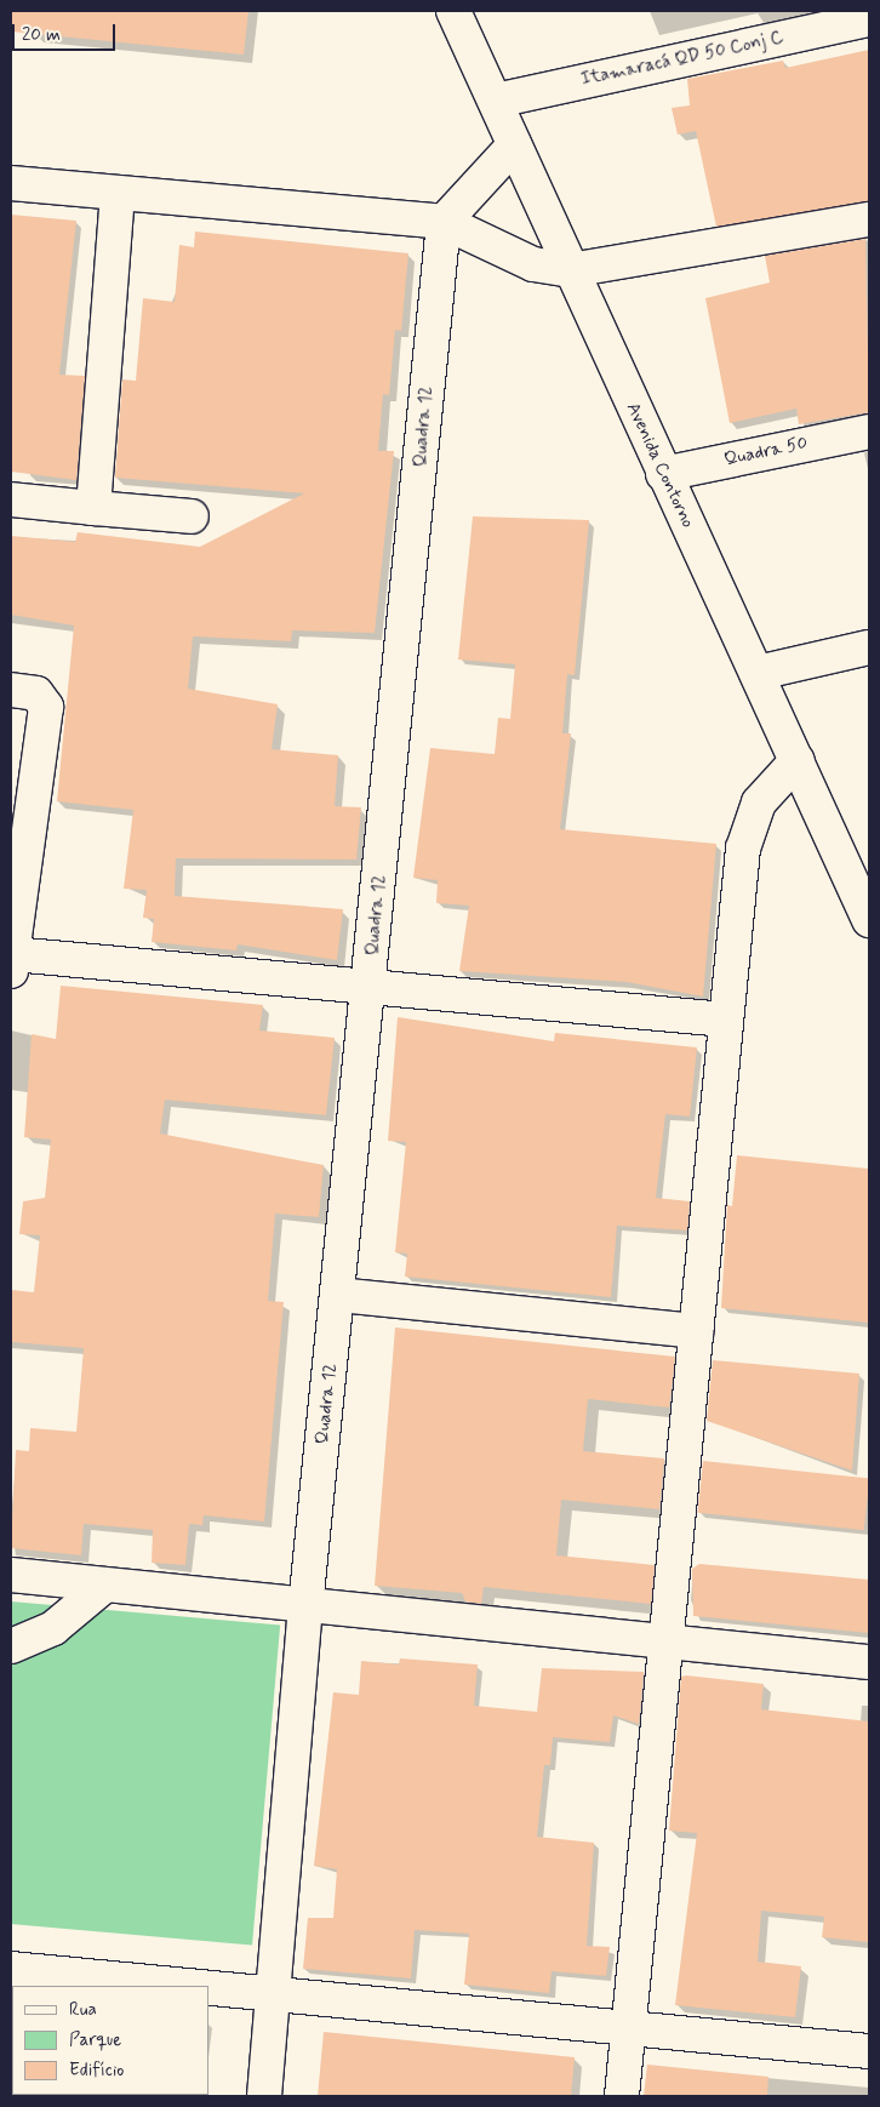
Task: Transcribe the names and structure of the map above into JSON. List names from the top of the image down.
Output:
{
  "streets": {
    "street": [
      "Itamaracá QD 50 Conj C",
      "Quadra 12",
      "Quadra 50",
      "Avenida Contorno"
    ]
  },
  "crossings": [
    ["Itamaracá QD 50 Conj C", "Avenida Contorno"],
    ["Quadra 50", "Avenida Contorno"]
  ],
  "legend": ["Rua", "Parque", "Edifício"],
  "scale_bar": "20 m"
}
